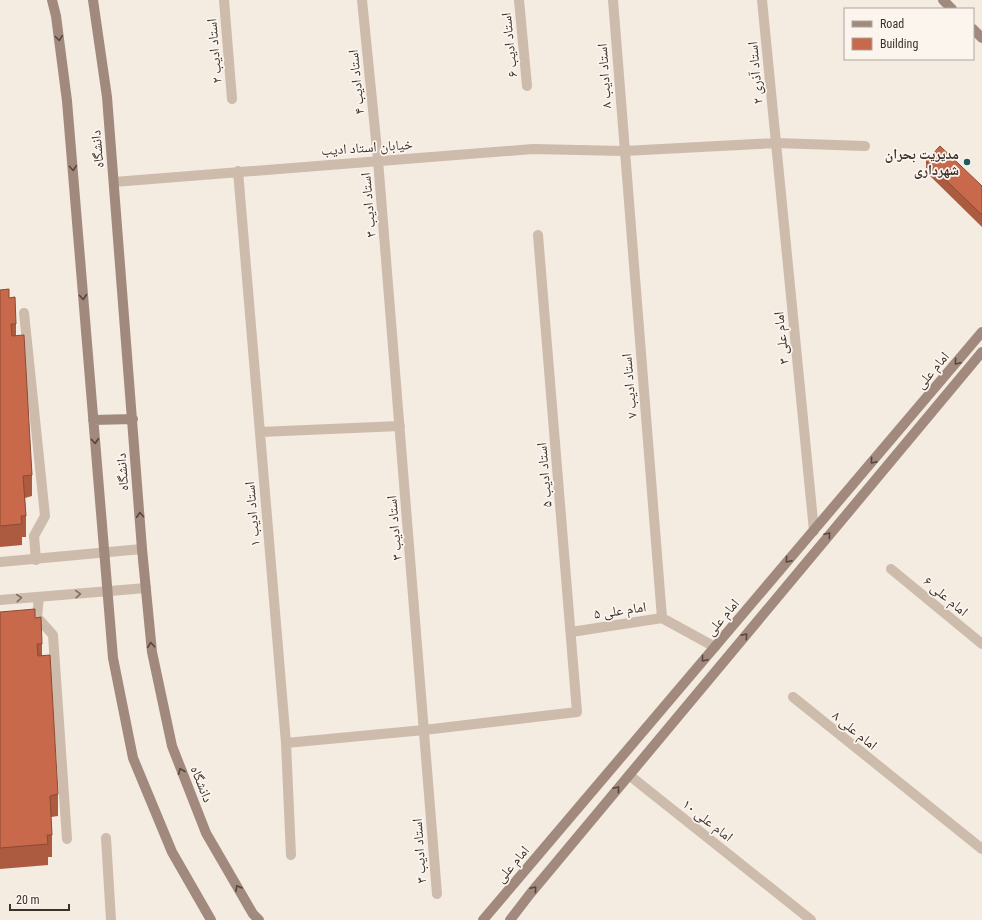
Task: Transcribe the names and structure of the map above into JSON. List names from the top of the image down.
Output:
{
  "streets": {
    "street": [
      "استاد ادیب ۶",
      "استاد ادیب ۲",
      "استاد آذری ۲",
      "استاد ادیب ۸",
      "استاد ادیب ۴",
      "خیابان استاد ادیب",
      "دانشگاه",
      "استاد ادیب ۳",
      "امام علی ۳",
      "امام علی",
      "استاد ادیب ۷",
      "استاد ادیب ۵",
      "استاد ادیب ۱",
      "امام علی ۶",
      "امام علی ۵",
      "امام علی ۸",
      "امام علی ۱۰"
    ]
  },
  "crossings": [
    ["استاد آذری ۲", "خیابان استاد ادیب"],
    ["استاد آذری ۲", "امام علی ۳"],
    ["استاد ادیب ۸", "خیابان استاد ادیب"],
    ["استاد ادیب ۸", "استاد ادیب ۷"],
    ["استاد ادیب ۴", "خیابان استاد ادیب"],
    ["استاد ادیب ۴", "استاد ادیب ۳"],
    ["خیابان استاد ادیب", "دانشگاه"],
    ["خیابان استاد ادیب", "استاد ادیب ۳"],
    ["خیابان استاد ادیب", "امام علی ۳"],
    ["خیابان استاد ادیب", "استاد ادیب ۷"],
    ["خیابان استاد ادیب", "استاد ادیب ۱"],
    ["استاد ادیب ۳", "استاد ادیب ۵"],
    ["امام علی ۳", "امام علی"],
    ["امام علی", "امام علی ۵"],
    ["امام علی", "امام علی ۱۰"],
    ["استاد ادیب ۷", "امام علی ۵"],
    ["استاد ادیب ۵", "امام علی ۵"]
  ],
  "places": ["مدیریت بحران شهرداری"],
  "legend": ["Road", "Building"],
  "scale_bar": "20 m"
}
